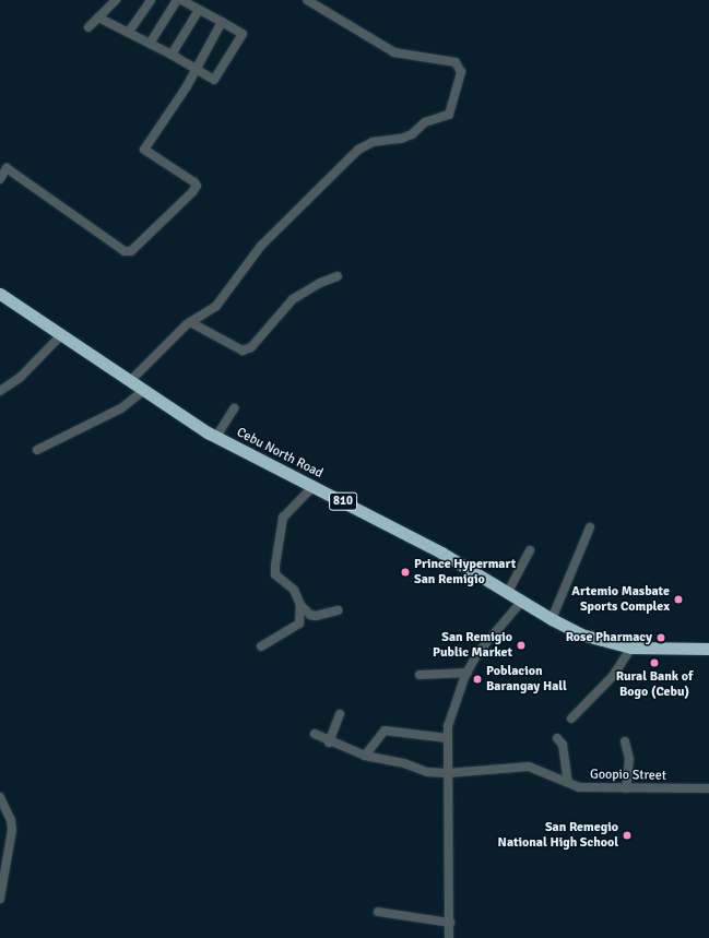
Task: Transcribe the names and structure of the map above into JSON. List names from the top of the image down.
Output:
{
  "streets": {
    "highway": ["Cebu North Road", "810"],
    "street": ["Goopio Street"]
  },
  "places": [
    "Prince Hypermart San Remigio",
    "Artemio Masbate Sports Complex",
    "Rose Pharmacy",
    "San Remigio Public Market",
    "Rural Bank of Bogo (Cebu)",
    "Poblacion Barangay Hall",
    "San Remegio National High School"
  ]
}
